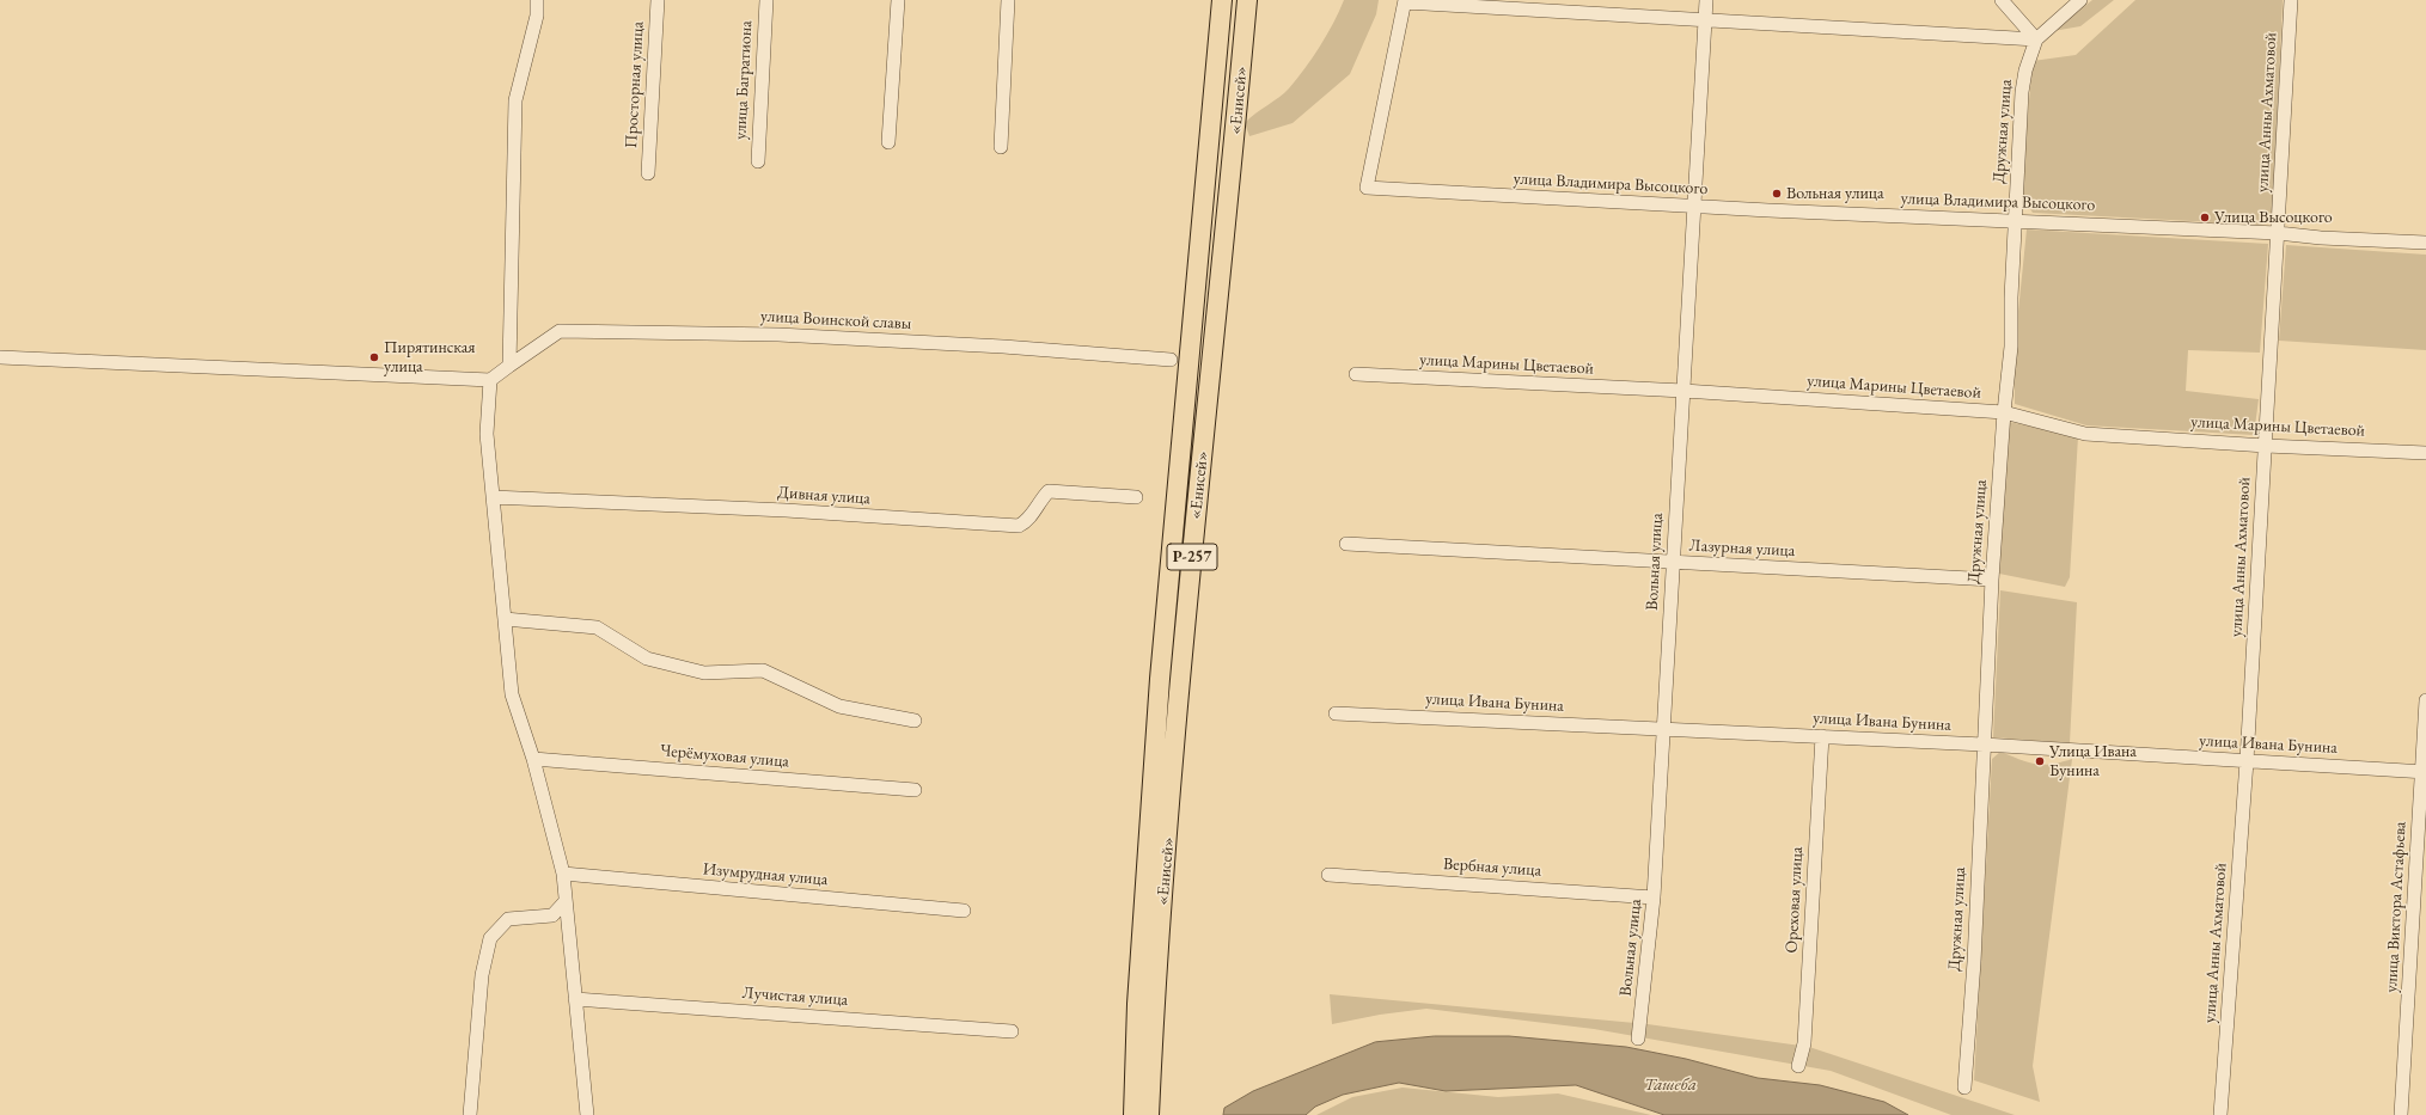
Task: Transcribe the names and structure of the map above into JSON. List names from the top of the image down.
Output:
{
  "streets": {
    "highway": ["«Енисей»", "Р-257"],
    "street": [
      "улица Багратиона",
      "Просторная улица",
      "улица Анны Ахматовой",
      "Дружная улица",
      "улица Владимира Высоцкого",
      "улица Воинской славы",
      "улица Марины Цветаевой",
      "Дивная улица",
      "Лазурная улица",
      "Вольная улица",
      "улица Ивана Бунина",
      "Черёмуховая улица",
      "Вербная улица",
      "Изумрудная улица",
      "Ореховая улица",
      "улица Виктора Астафьева",
      "Лучистая улица"
    ]
  },
  "crossings": [
    ["улица Анны Ахматовой", "улица Владимира Высоцкого"],
    ["улица Анны Ахматовой", "улица Марины Цветаевой"],
    ["улица Анны Ахматовой", "улица Ивана Бунина"],
    ["Дружная улица", "улица Владимира Высоцкого"],
    ["Дружная улица", "улица Марины Цветаевой"],
    ["Дружная улица", "Лазурная улица"],
    ["Дружная улица", "улица Ивана Бунина"],
    ["улица Владимира Высоцкого", "Вольная улица"],
    ["улица Марины Цветаевой", "Вольная улица"],
    ["Лазурная улица", "Вольная улица"],
    ["Вольная улица", "улица Ивана Бунина"],
    ["Вольная улица", "Вербная улица"],
    ["улица Ивана Бунина", "Ореховая улица"],
    ["улица Ивана Бунина", "улица Виктора Астафьева"]
  ],
  "water": ["Ташеба"],
  "places": [
    "Вольная улица",
    "Улица Высоцкого",
    "Пирятинская улица",
    "Улица Ивана Бунина"
  ]
}
